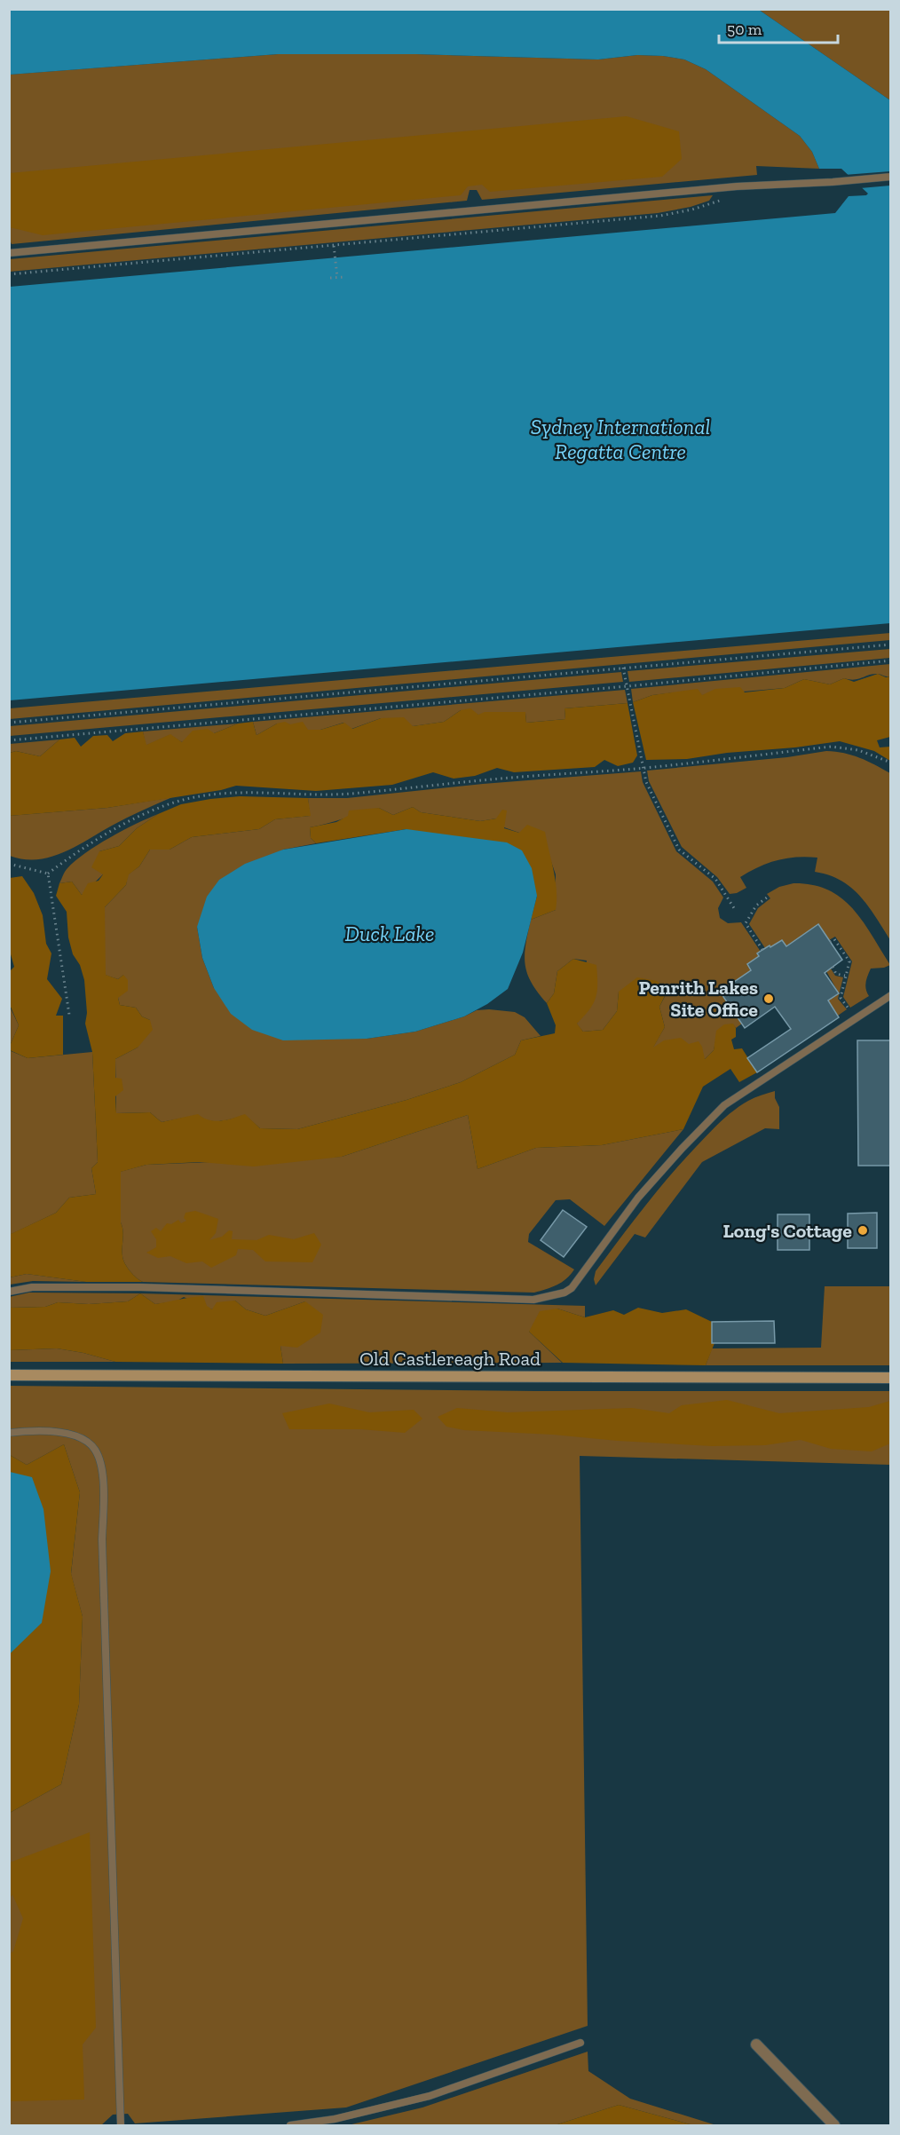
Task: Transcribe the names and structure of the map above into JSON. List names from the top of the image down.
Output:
{
  "streets": {
    "street": ["Old Castlereagh Road"]
  },
  "water": ["Sydney International Regatta Centre", "Duck Lake"],
  "places": ["Penrith Lakes Site Office", "Long's Cottage"],
  "scale_bar": "50 m"
}
